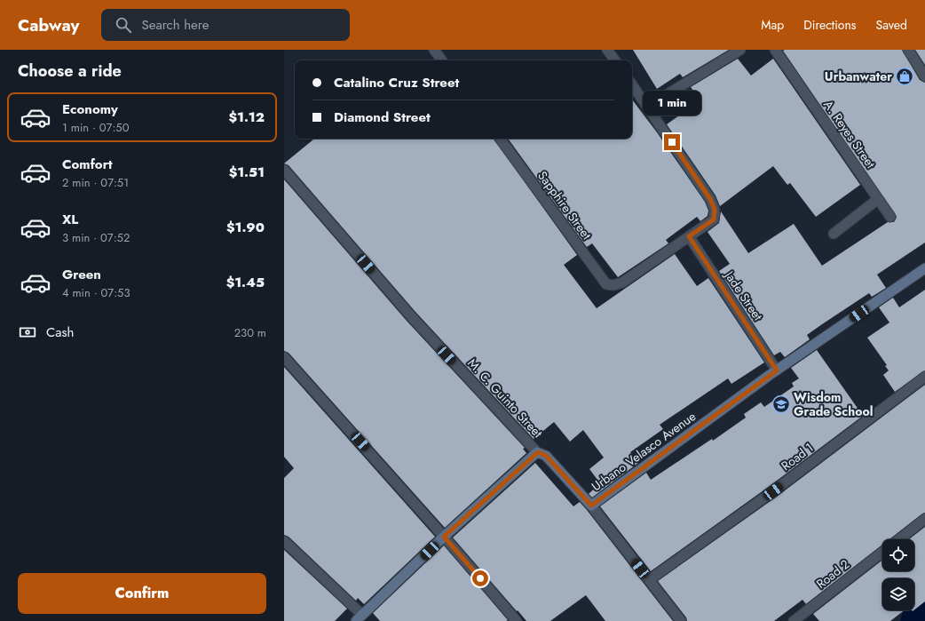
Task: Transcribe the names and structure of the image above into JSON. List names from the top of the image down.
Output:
{
  "streets": {
    "main road": ["Urbano Velasco Avenue"],
    "street": [
      "A. Reyes Street",
      "Sapphire Street",
      "Jade Street",
      "M. C. Guinto Street",
      "Road 1",
      "Road 2"
    ]
  },
  "crossings": [
    ["Sapphire Street", "Jade Street"],
    ["Jade Street", "Urbano Velasco Avenue"],
    ["M. C. Guinto Street", "Urbano Velasco Avenue"]
  ],
  "places": {
    "shop": ["Urbanwater"],
    "school or university": ["Wisdom Grade School"]
  },
  "page": {
    "header": "Cabway",
    "search": "Search here",
    "nav": ["Map", "Directions", "Saved"],
    "heading": "Choose a ride",
    "banner": ["Catalino Cruz Street", "Diamond Street"],
    "bubble": "1 min",
    "list": [
      {
        "name": "Economy",
        "note": "1 min · 07:50",
        "value": "$1.12"
      },
      {
        "name": "Comfort",
        "note": "2 min · 07:51",
        "value": "$1.51"
      },
      {
        "name": "XL",
        "note": "3 min · 07:52",
        "value": "$1.90"
      },
      {
        "name": "Green",
        "note": "4 min · 07:53",
        "value": "$1.45"
      }
    ],
    "pay": ["Cash", "230 m"],
    "buttons": "Confirm"
  }
}
